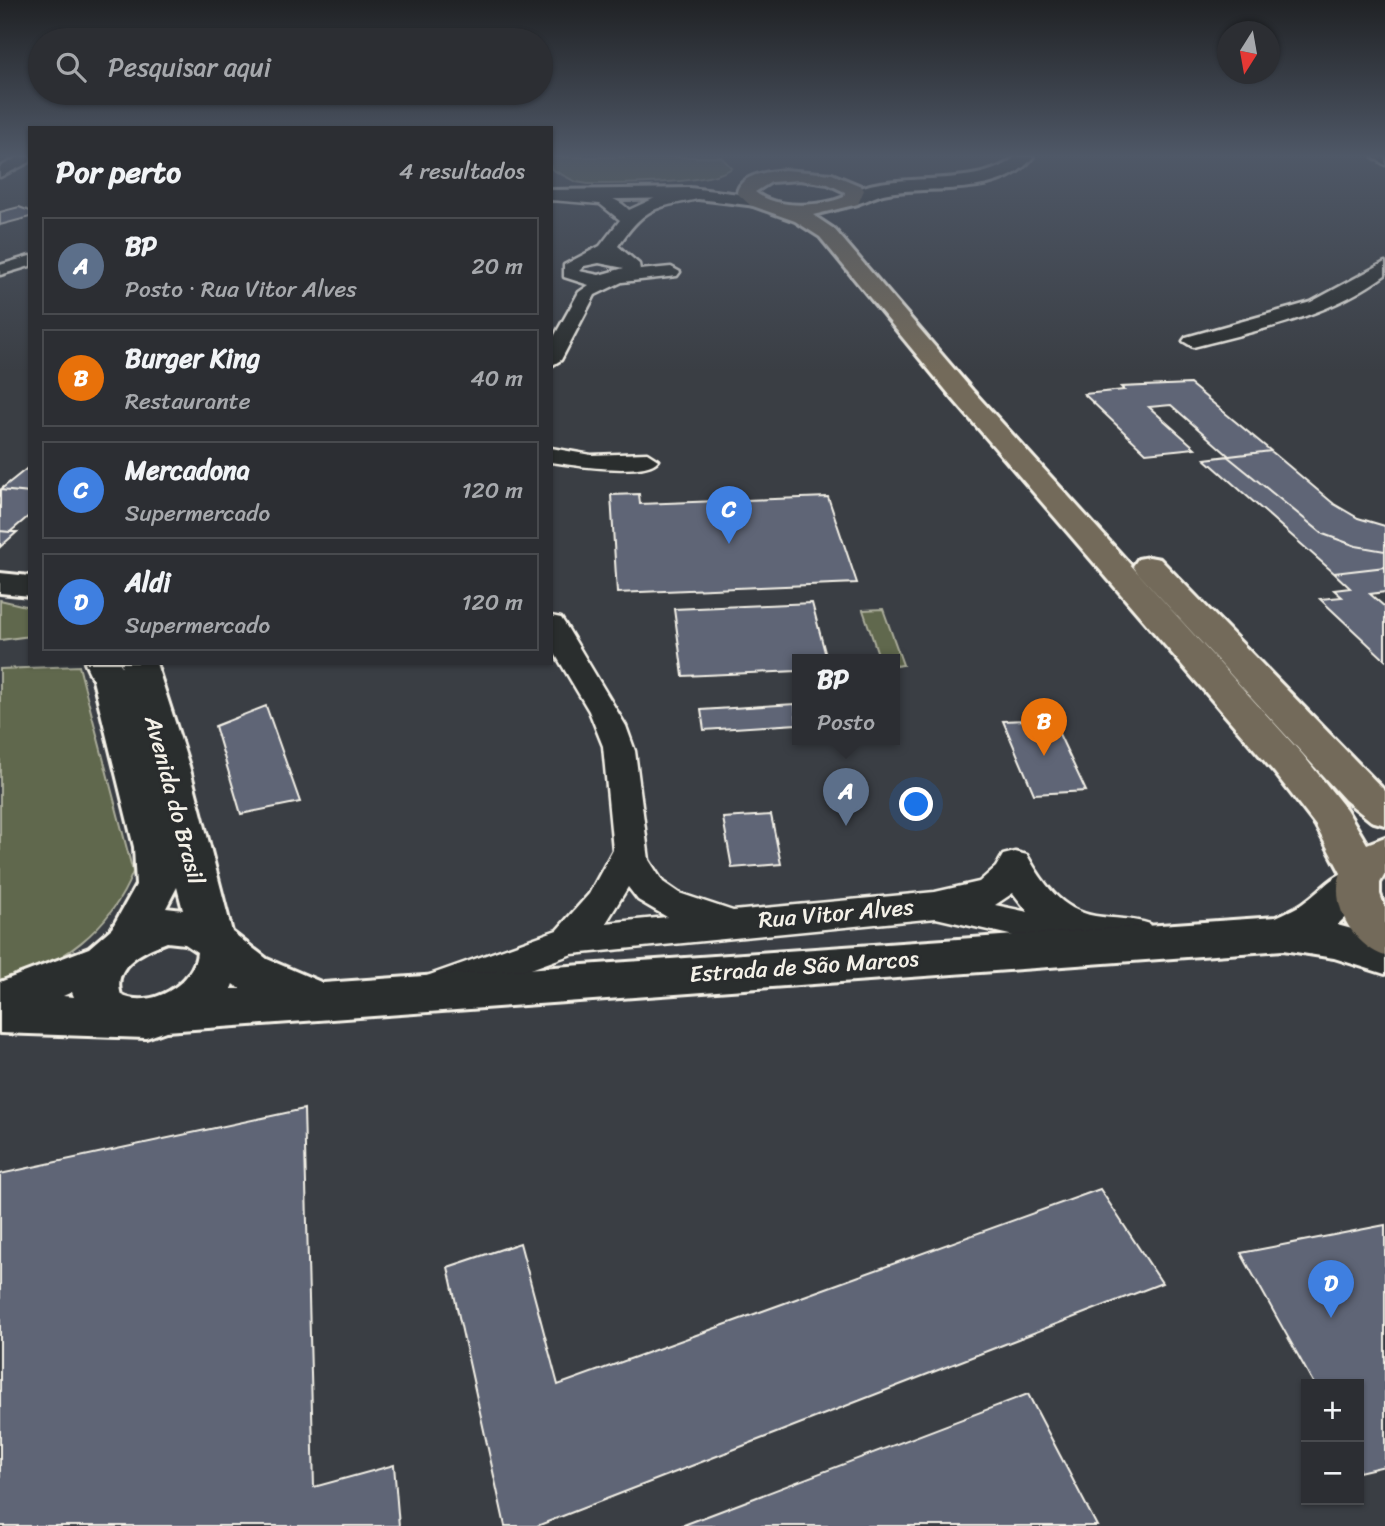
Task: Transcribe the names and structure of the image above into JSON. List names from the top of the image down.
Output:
{
  "streets": {
    "street": ["Avenida do Brasil", "Rua Vitor Alves", "Estrada de São Marcos"]
  },
  "crossings": [
    ["Avenida do Brasil", "Estrada de São Marcos"],
    ["Rua Vitor Alves", "Estrada de São Marcos"]
  ],
  "north": "bottom",
  "page": {
    "search": "Pesquisar aqui",
    "heading": ["Por perto", "4 resultados"],
    "list": [
      {
        "mark": "A",
        "name": "BP",
        "note": "Posto · Rua Vitor Alves",
        "value": "20 m"
      },
      {
        "mark": "B",
        "name": "Burger King",
        "note": "Restaurante",
        "value": "40 m"
      },
      {
        "mark": "C",
        "name": "Mercadona",
        "note": "Supermercado",
        "value": "120 m"
      },
      {
        "mark": "D",
        "name": "Aldi",
        "note": "Supermercado",
        "value": "120 m"
      }
    ],
    "pins": [
      "C",
      "B",
      "A",
      "D"
    ],
    "popup": ["BP", "Posto"],
    "map_buttons": ["+", "−"]
  }
}
